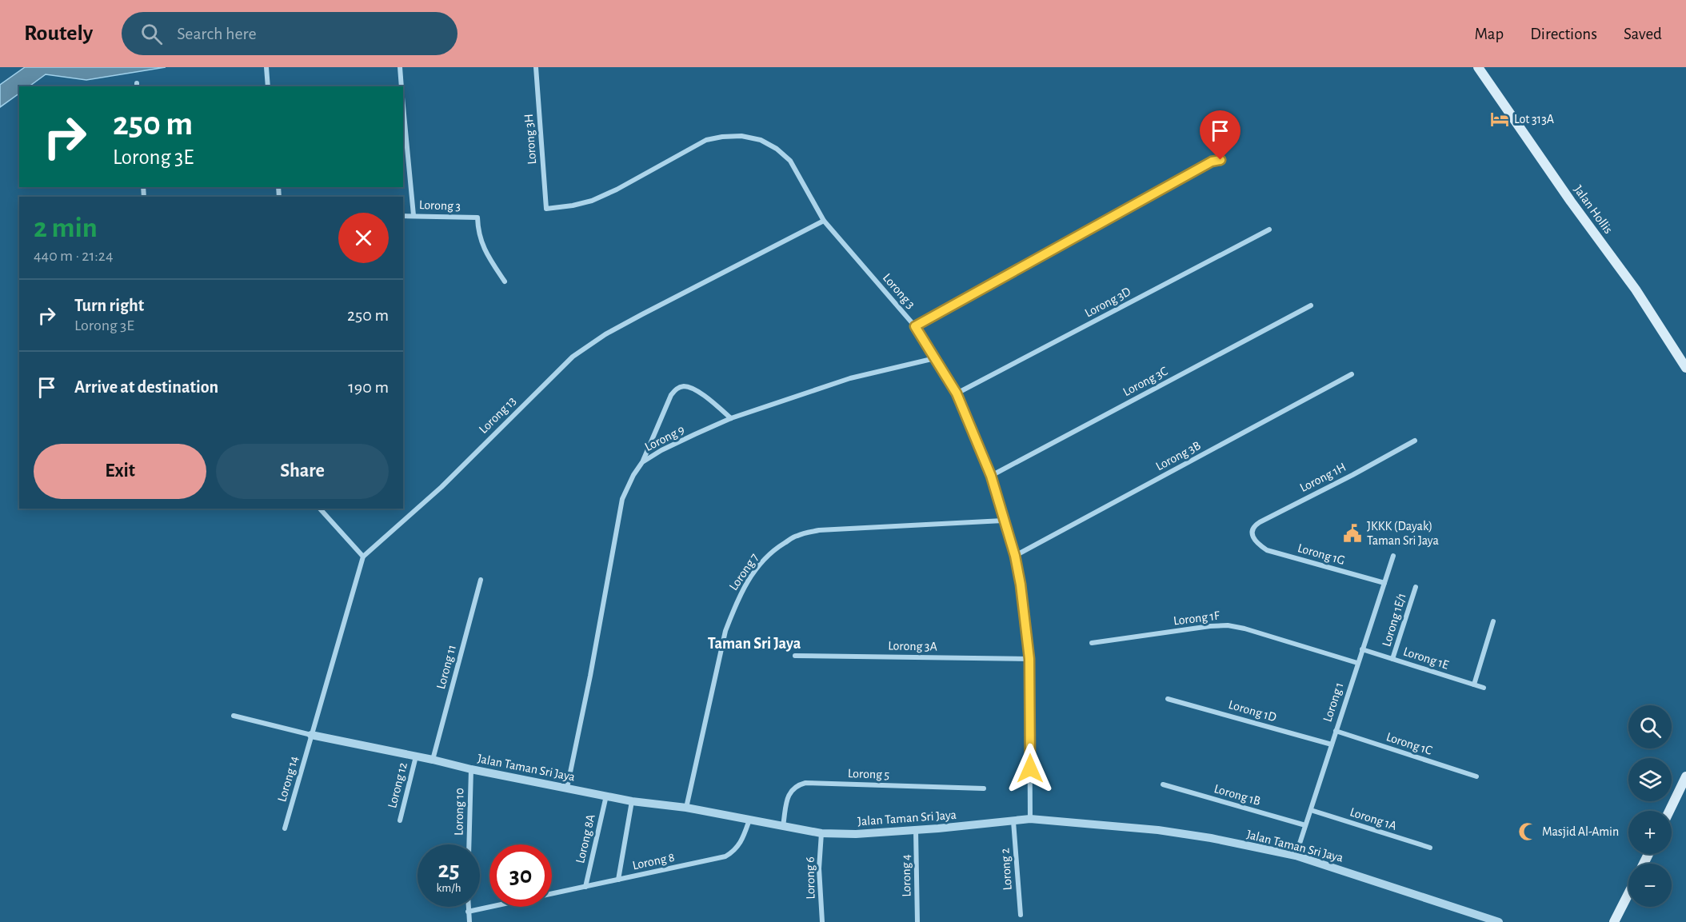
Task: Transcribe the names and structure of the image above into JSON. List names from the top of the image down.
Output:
{
  "streets": {
    "main road": ["Jalan Hollis"],
    "street": [
      "Lorong 3H",
      "Lorong 3",
      "Lorong 3D",
      "Lorong 3C",
      "Lorong 13",
      "Lorong 9",
      "Lorong 3B",
      "Lorong 1H",
      "Lorong 1G",
      "Lorong 7",
      "Lorong 1F",
      "Lorong 1E/1",
      "Lorong 3A",
      "Lorong 1E",
      "Lorong 11",
      "Lorong 1",
      "Lorong 1D",
      "Lorong 1C",
      "Jalan Taman Sri Jaya",
      "Lorong 5",
      "Lorong 14",
      "Lorong 12",
      "Lorong 1B",
      "Lorong 10",
      "Lorong 1A",
      "Lorong 8A",
      "Lorong 8",
      "Lorong 2",
      "Lorong 4",
      "Lorong 6"
    ]
  },
  "crossings": [
    ["Lorong 3H", "Lorong 3"],
    ["Lorong 3", "Lorong 3D"],
    ["Lorong 3", "Lorong 3C"],
    ["Lorong 3", "Lorong 13"],
    ["Lorong 3", "Lorong 9"],
    ["Lorong 3", "Lorong 3B"],
    ["Lorong 3", "Lorong 7"],
    ["Lorong 3", "Lorong 3A"],
    ["Lorong 3", "Jalan Taman Sri Jaya"],
    ["Lorong 9", "Jalan Taman Sri Jaya"],
    ["Lorong 1H", "Lorong 1G"],
    ["Lorong 1G", "Lorong 1"],
    ["Lorong 7", "Jalan Taman Sri Jaya"],
    ["Lorong 1F", "Lorong 1"],
    ["Lorong 1E/1", "Lorong 1E"],
    ["Lorong 1E", "Lorong 1"],
    ["Lorong 11", "Jalan Taman Sri Jaya"],
    ["Lorong 1", "Lorong 1D"],
    ["Lorong 1", "Lorong 1C"],
    ["Lorong 1", "Jalan Taman Sri Jaya"],
    ["Lorong 1", "Lorong 1B"],
    ["Lorong 1", "Lorong 1A"],
    ["Jalan Taman Sri Jaya", "Lorong 5"],
    ["Jalan Taman Sri Jaya", "Lorong 14"],
    ["Jalan Taman Sri Jaya", "Lorong 12"],
    ["Jalan Taman Sri Jaya", "Lorong 10"],
    ["Jalan Taman Sri Jaya", "Lorong 8A"],
    ["Jalan Taman Sri Jaya", "Lorong 8"],
    ["Jalan Taman Sri Jaya", "Lorong 2"],
    ["Jalan Taman Sri Jaya", "Lorong 4"],
    ["Jalan Taman Sri Jaya", "Lorong 6"],
    ["Lorong 8A", "Lorong 8"]
  ],
  "districts": ["Taman Sri Jaya"],
  "places": {
    "hotel": ["Lot 313A"],
    "public building": ["JKKK (Dayak) Taman Sri Jaya"],
    "mosque": ["Masjid Al-Amin"]
  },
  "page": {
    "header": "Routely",
    "search": "Search here",
    "nav": ["Map", "Directions", "Saved"],
    "turn": ["250 m", "Lorong 3E"],
    "heading": ["2 min", "440 m · 21:24"],
    "list": [
      {
        "name": "Turn right",
        "note": "Lorong 3E",
        "value": "250 m"
      },
      {
        "name": "Arrive at destination",
        "value": "190 m"
      }
    ],
    "buttons": ["Exit", "Share"],
    "map_buttons": ["+", "−"],
    "speed": "25 km/h",
    "limit": "30"
  }
}
